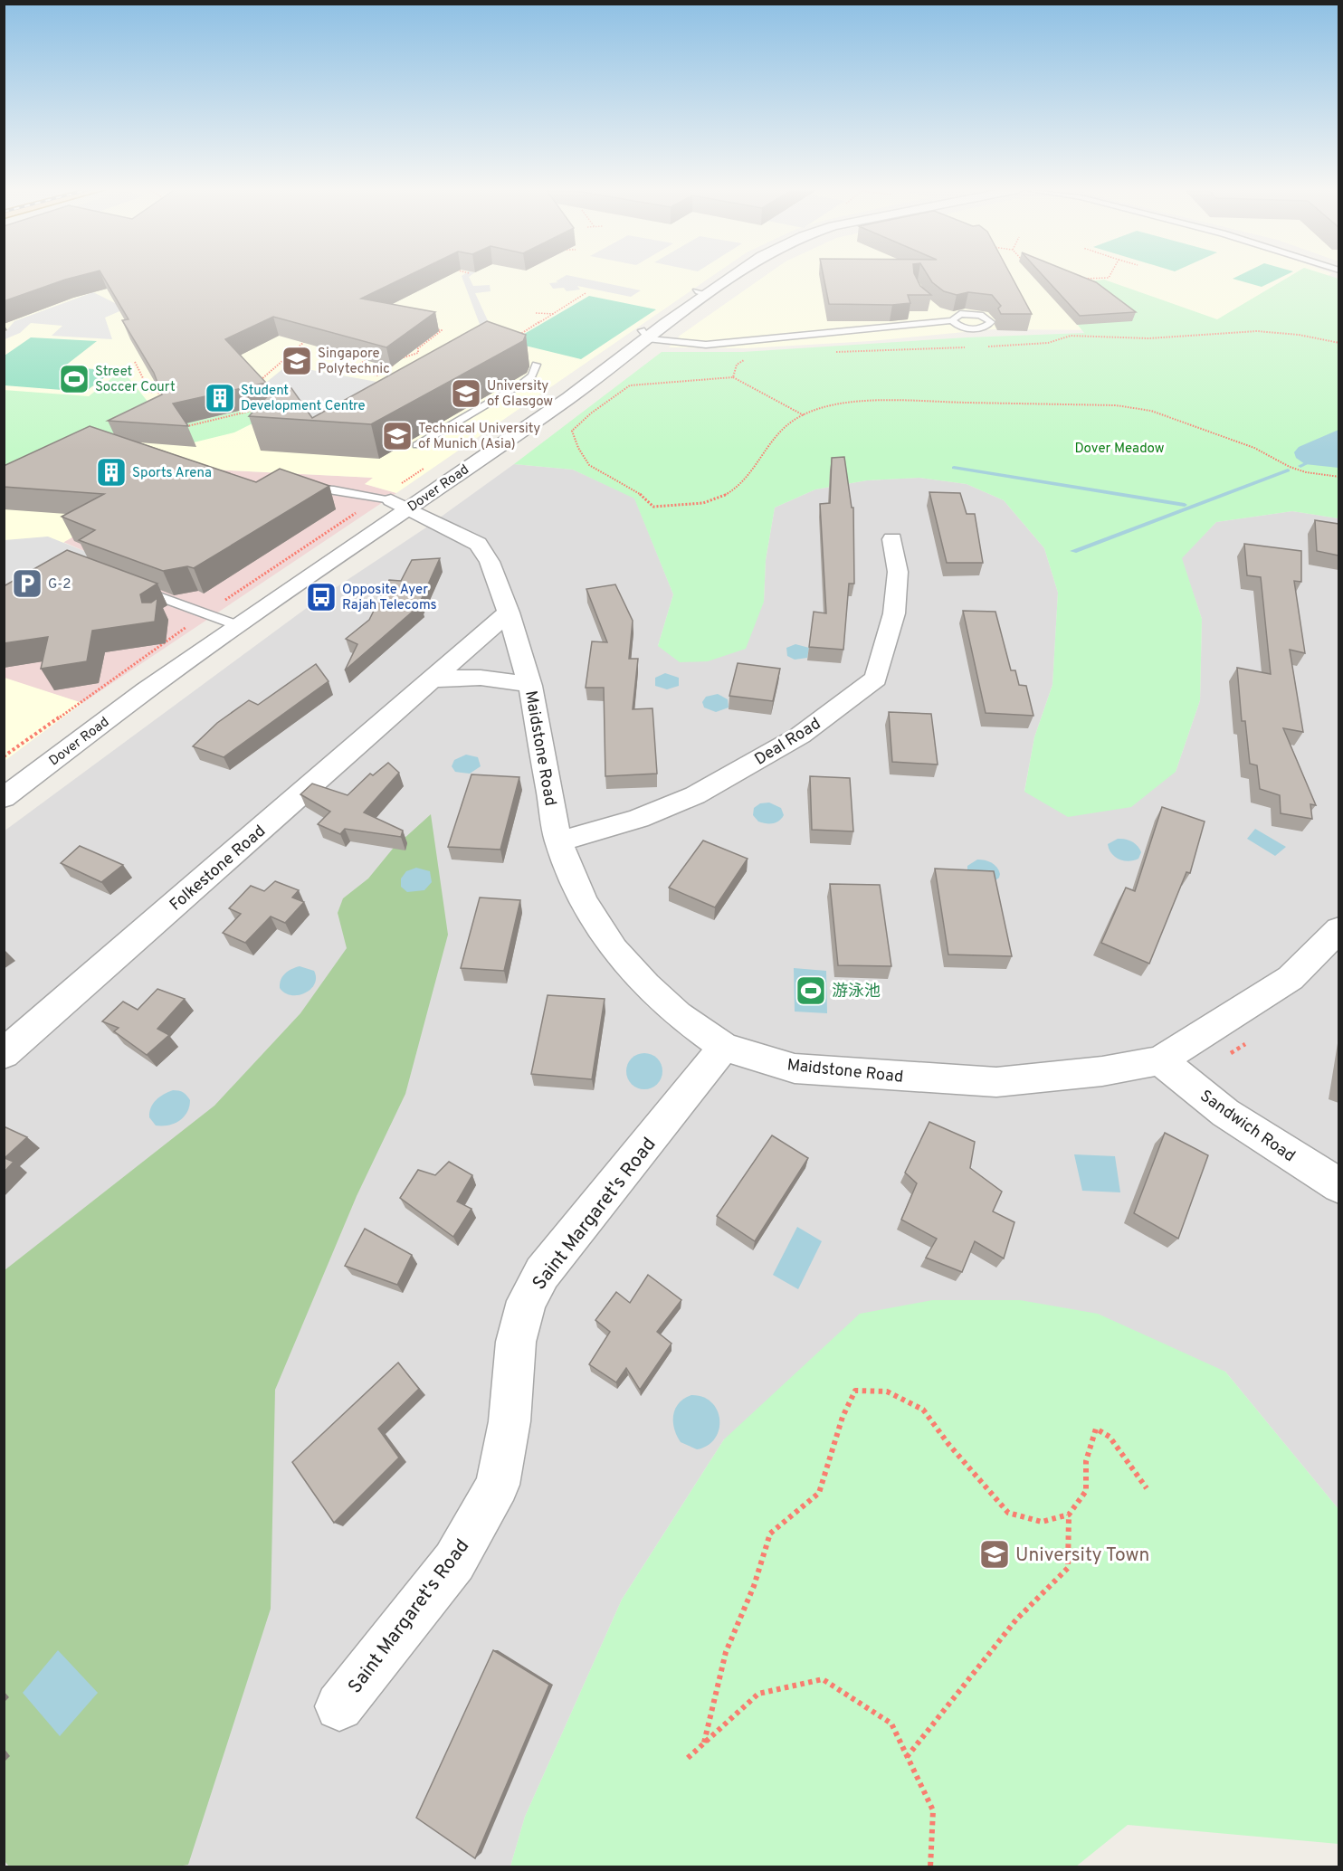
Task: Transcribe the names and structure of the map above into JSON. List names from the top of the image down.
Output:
{
  "streets": {
    "street": [
      "Dover Road",
      "Deal Road",
      "Maidstone Road",
      "Folkestone Road",
      "Sandwich Road",
      "Saint Margaret's Road"
    ]
  },
  "crossings": [
    ["Dover Road", "Maidstone Road"],
    ["Deal Road", "Maidstone Road"],
    ["Maidstone Road", "Folkestone Road"],
    ["Maidstone Road", "Sandwich Road"],
    ["Maidstone Road", "Saint Margaret's Road"]
  ],
  "parks": ["Dover Meadow"],
  "places": {
    "school or university": [
      "Singapore Polytechnic",
      "University of Glasgow",
      "Technical University of Munich (Asia)",
      "University Town"
    ],
    "sports": ["Street Soccer Court", "游泳池"],
    "building": ["Student Development Centre", "Sports Arena"],
    "parking": ["G-2"],
    "bus stop": ["Opposite Ayer Rajah Telecoms"]
  }
}
